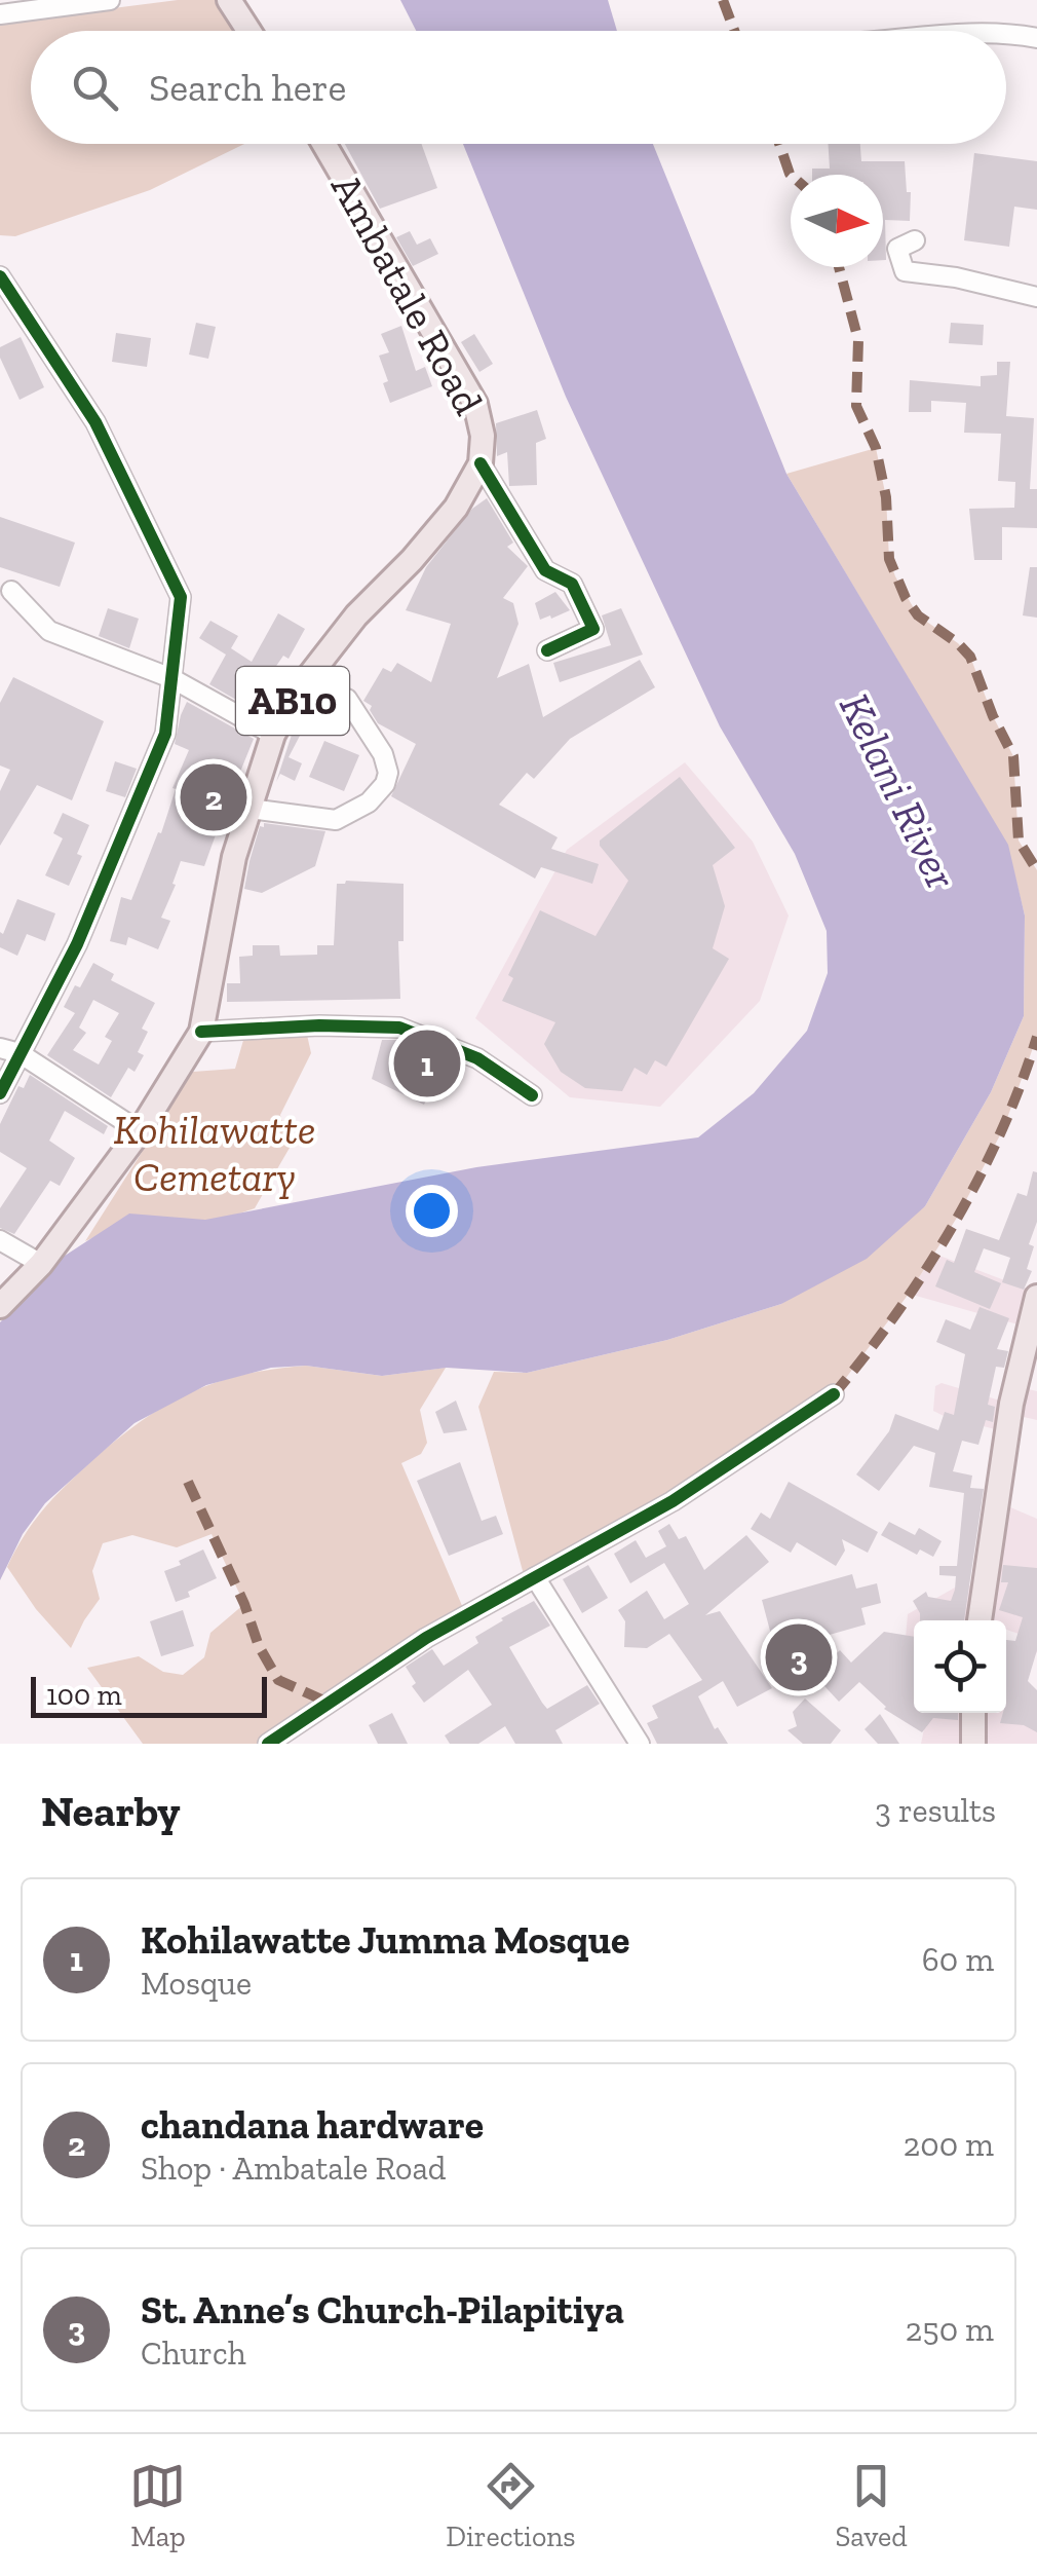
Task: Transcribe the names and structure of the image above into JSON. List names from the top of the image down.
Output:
{
  "streets": {
    "main road": ["Ambatale Road", "AB10"]
  },
  "water": ["Kelani River"],
  "parks": ["Kohilawatte Cemetary"],
  "scale_bar": "100 m",
  "north": "right",
  "page": {
    "search": "Search here",
    "pins": ["2", "1", "3"],
    "scale": "100 m",
    "heading": ["Nearby", "3 results"],
    "list": [
      {
        "mark": "1",
        "name": "Kohilawatte Jumma Mosque",
        "note": "Mosque",
        "value": "60 m"
      },
      {
        "mark": "2",
        "name": "chandana hardware",
        "note": "Shop · Ambatale Road",
        "value": "200 m"
      },
      {
        "mark": "3",
        "name": "St. Anne’s Church-Pilapitiya",
        "note": "Church",
        "value": "250 m"
      }
    ],
    "nav": ["Map", "Directions", "Saved"]
  }
}
